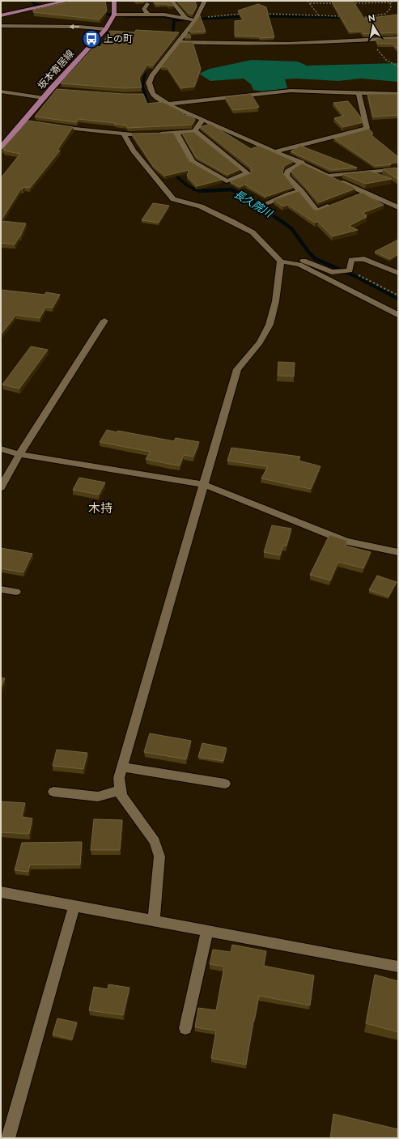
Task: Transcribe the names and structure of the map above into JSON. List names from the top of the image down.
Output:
{
  "streets": {
    "main road": ["坂本寄居線"]
  },
  "districts": ["木持"],
  "water": ["長久院川"],
  "places": {
    "bus stop": ["上の町"]
  },
  "north": "top"
}
